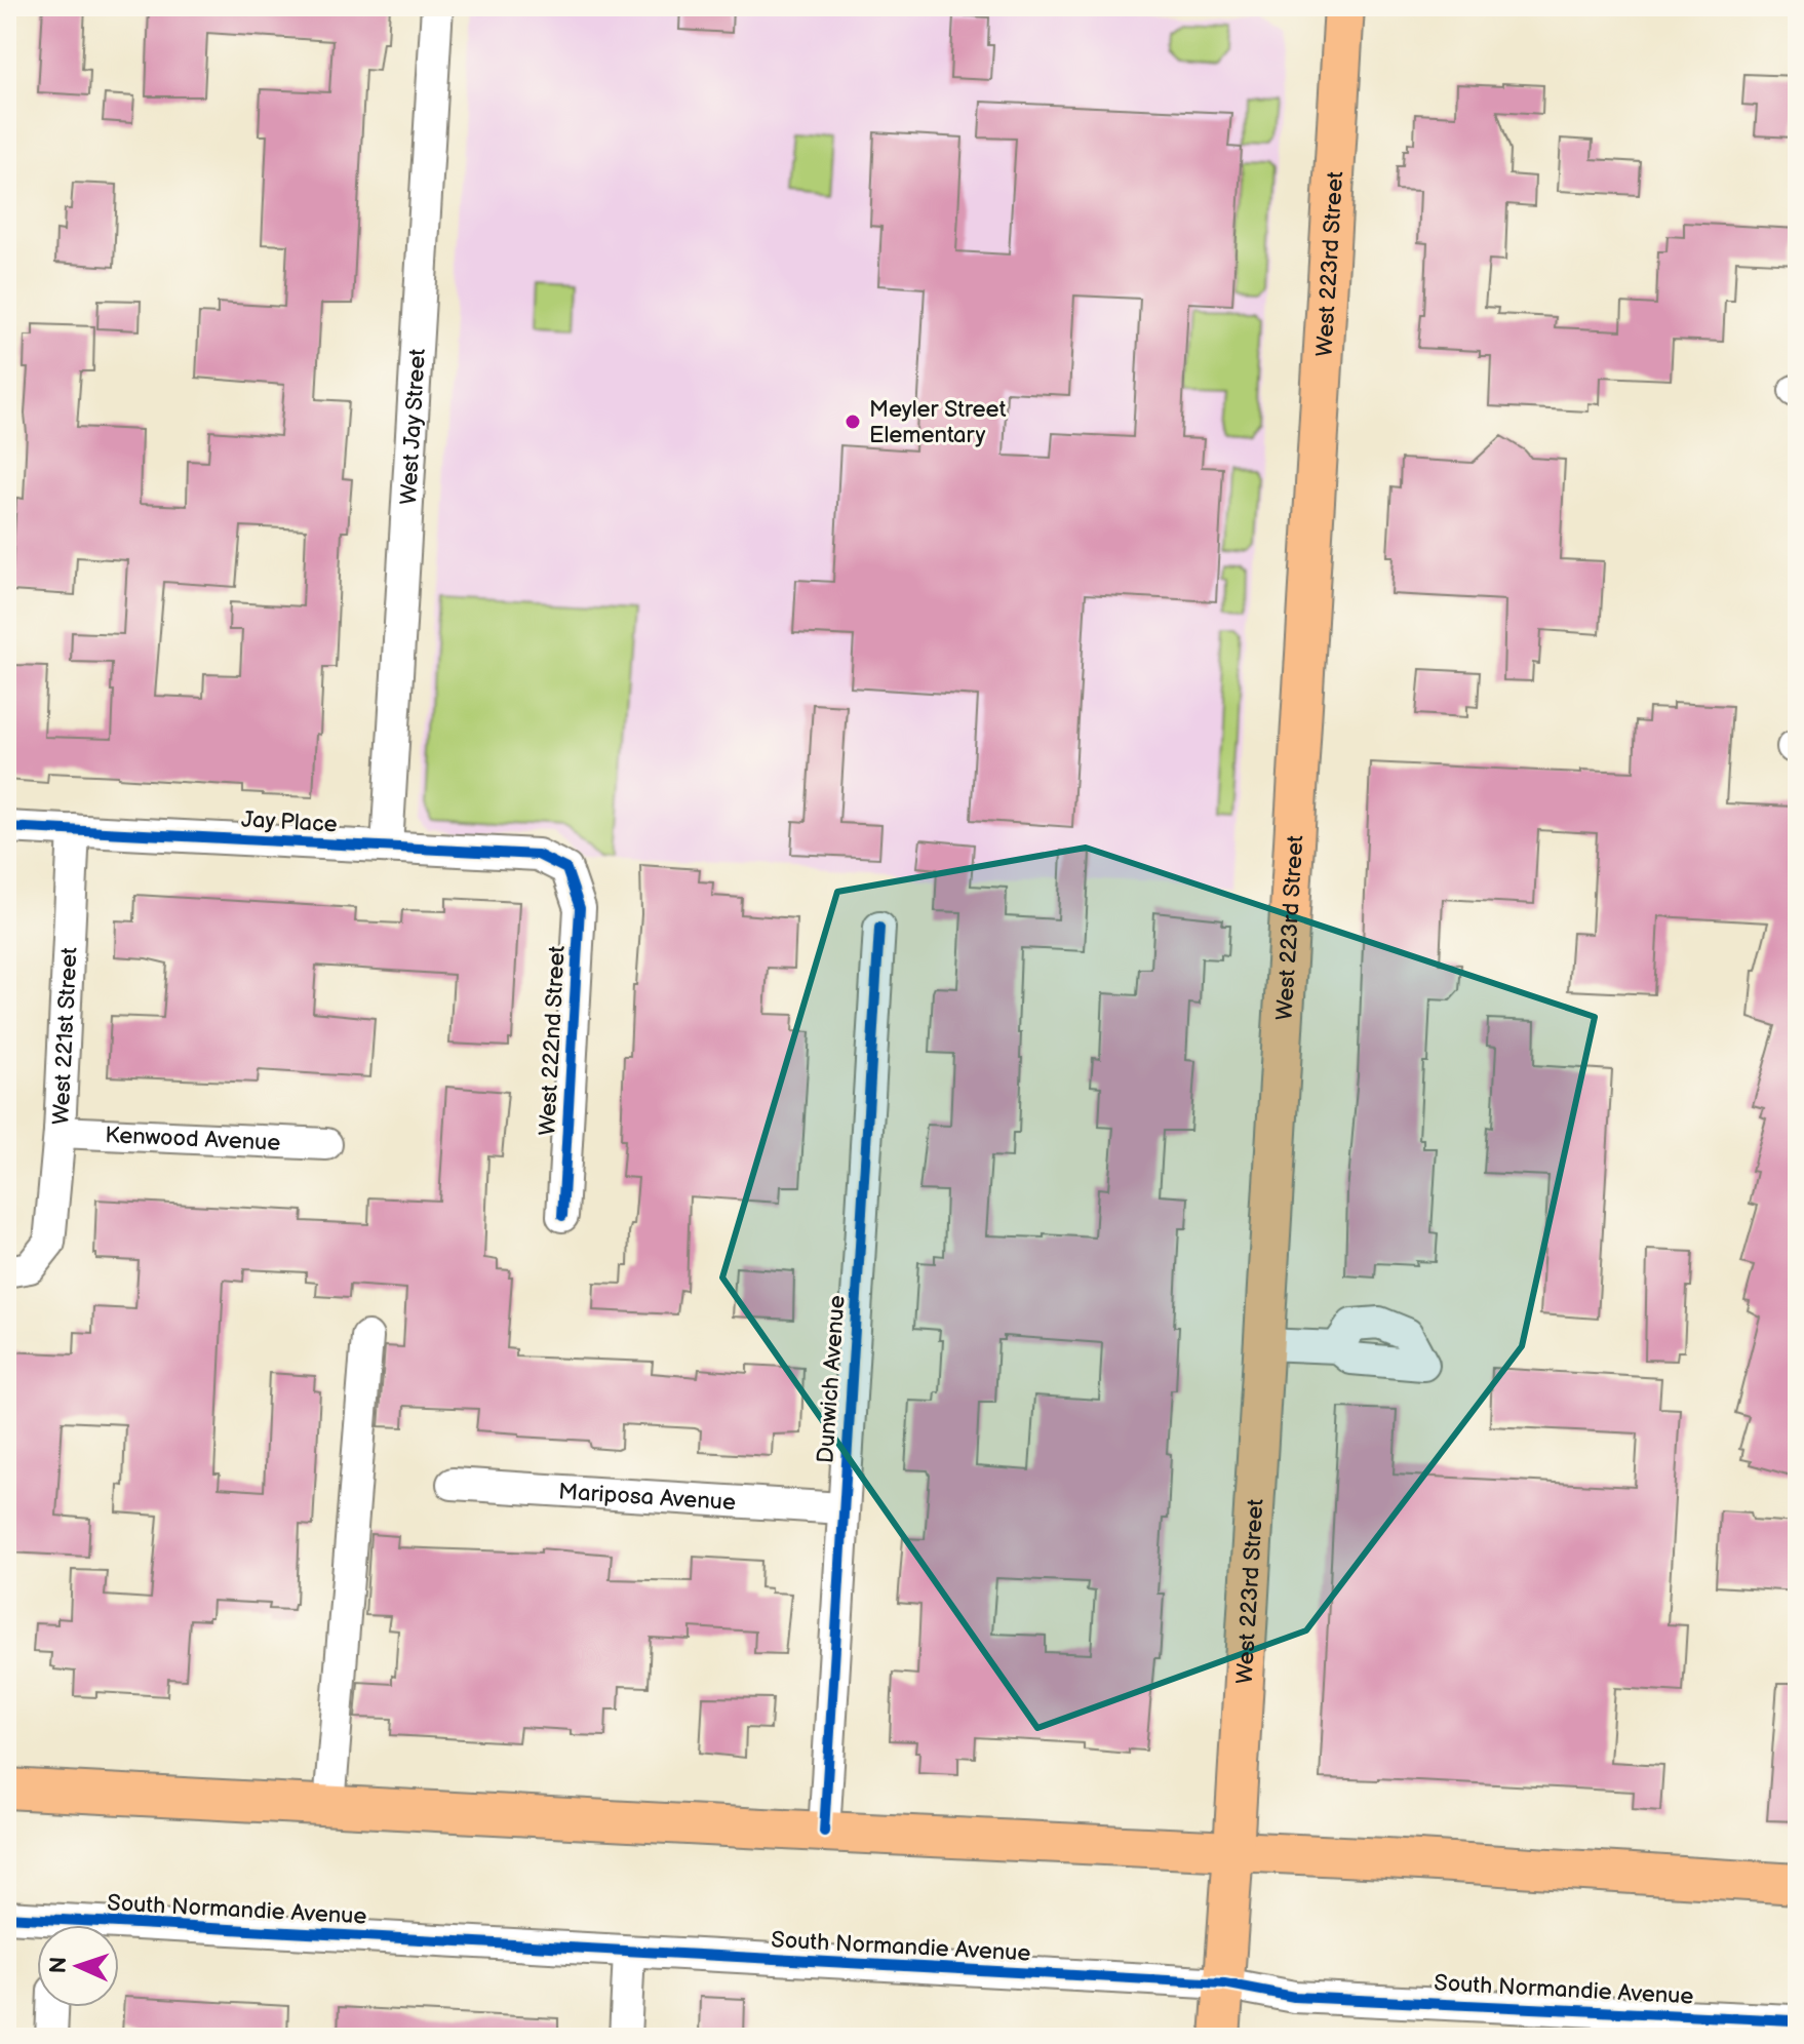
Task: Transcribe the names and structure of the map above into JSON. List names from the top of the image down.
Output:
{
  "streets": {
    "main road": ["West 223rd Street"],
    "street": [
      "West Jay Street",
      "Jay Place",
      "West 221st Street",
      "West 222nd Street",
      "Kenwood Avenue",
      "Dunwich Avenue",
      "Mariposa Avenue",
      "South Normandie Avenue"
    ]
  },
  "crossings": [
    ["West 223rd Street", "South Normandie Avenue"],
    ["West Jay Street", "Jay Place"],
    ["Jay Place", "West 221st Street"],
    ["Jay Place", "West 222nd Street"],
    ["West 221st Street", "Kenwood Avenue"],
    ["Dunwich Avenue", "Mariposa Avenue"]
  ],
  "places": ["Meyler Street Elementary"],
  "north": "left"
}
